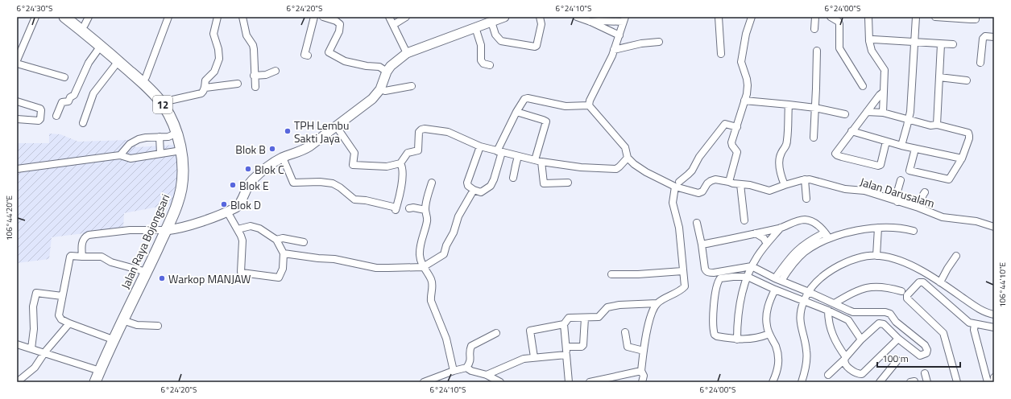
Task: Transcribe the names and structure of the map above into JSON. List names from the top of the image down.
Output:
{
  "streets": {
    "highway": ["12", "Jalan Raya Bojongsari"],
    "street": ["Jalan Darusalam"]
  },
  "places": [
    "TPH Lembu Sakti Jaya",
    "Blok B",
    "Blok C",
    "Blok E",
    "Blok D",
    "Warkop MANJAW"
  ],
  "scale_bar": "100 m",
  "coordinates": [
    "6°24'30\"S",
    "6°24'20\"S",
    "6°24'10\"S",
    "6°24'00\"S",
    "106°44'20\"E",
    "106°44'10\"E"
  ]
}
